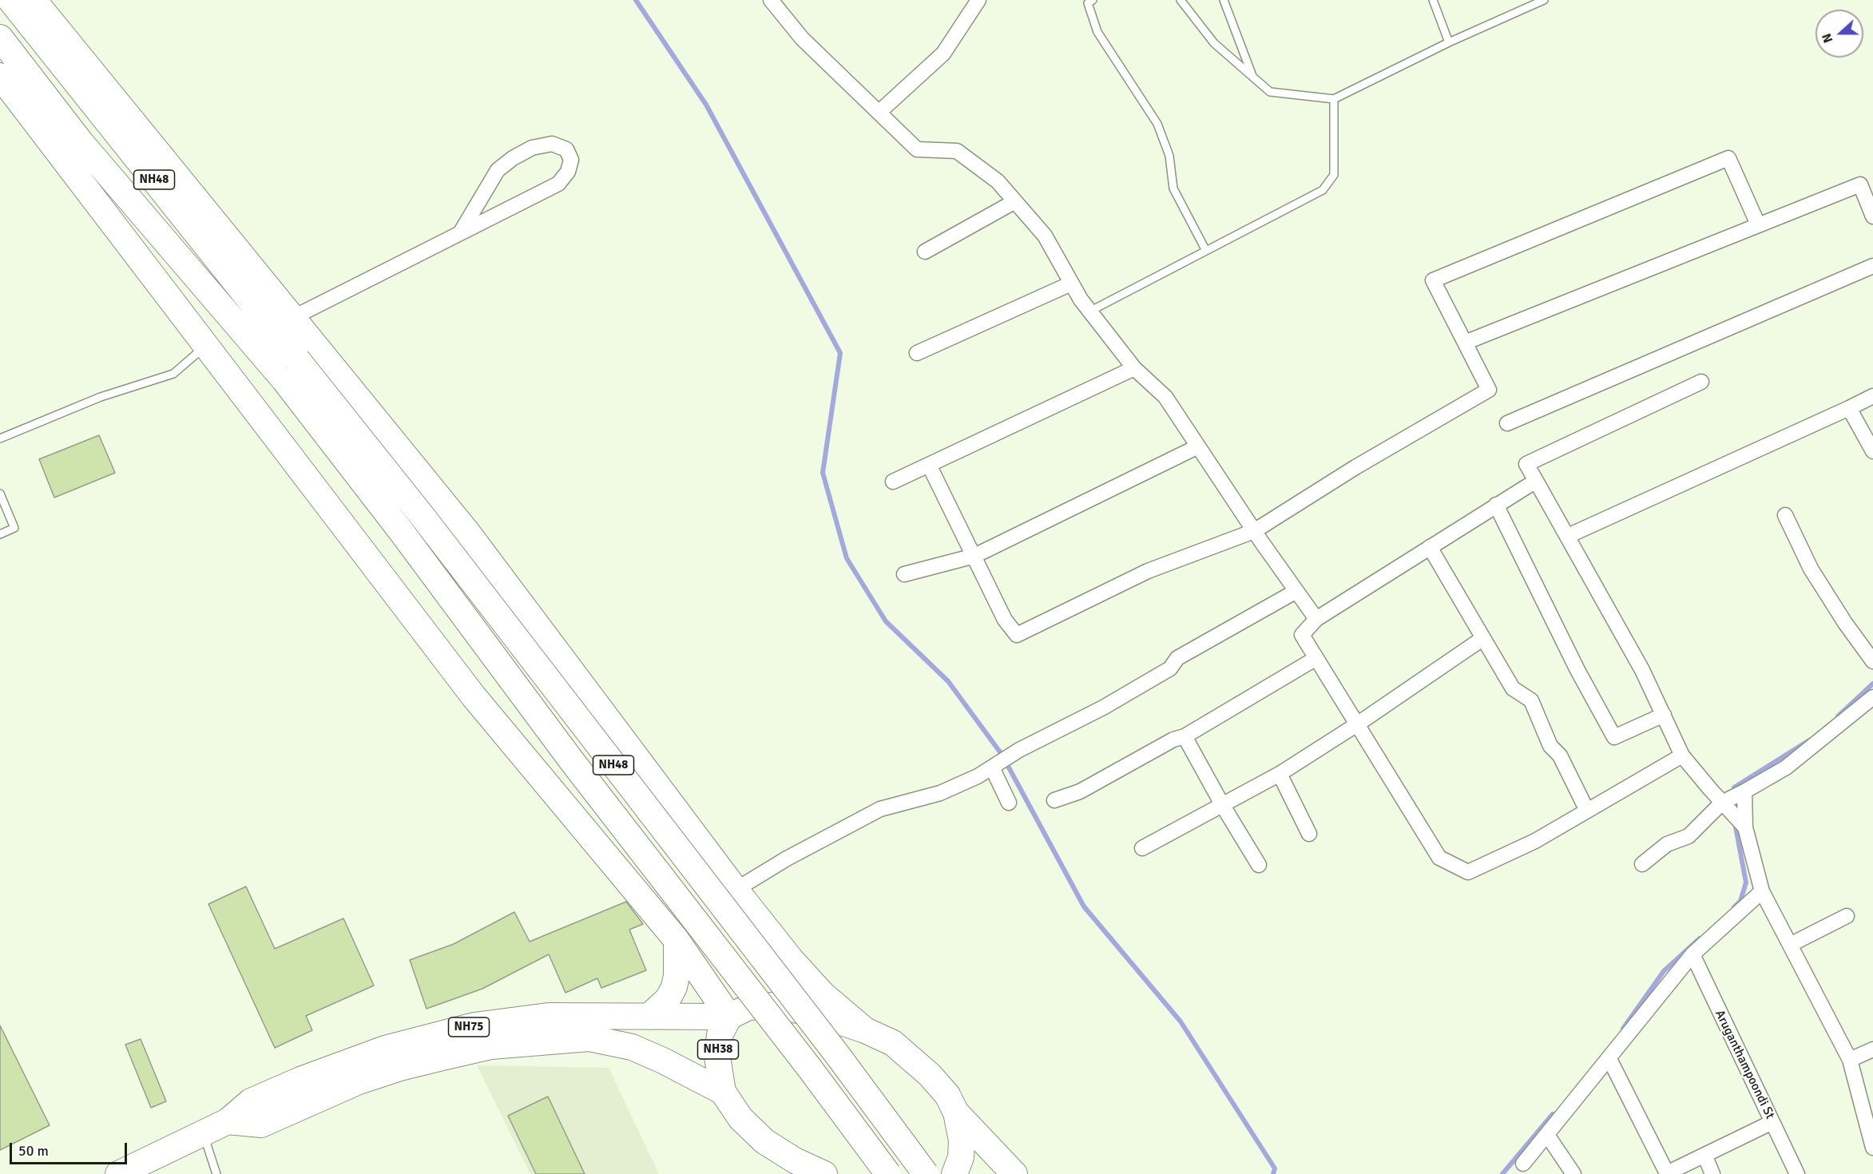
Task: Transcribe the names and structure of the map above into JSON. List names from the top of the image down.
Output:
{
  "streets": {
    "highway": ["NH48", "NH75", "NH38"],
    "street": ["Aruganthampoondi St"]
  },
  "crossings": [
    ["NH75", "NH38"]
  ],
  "scale_bar": "50 m",
  "north": "left"
}
